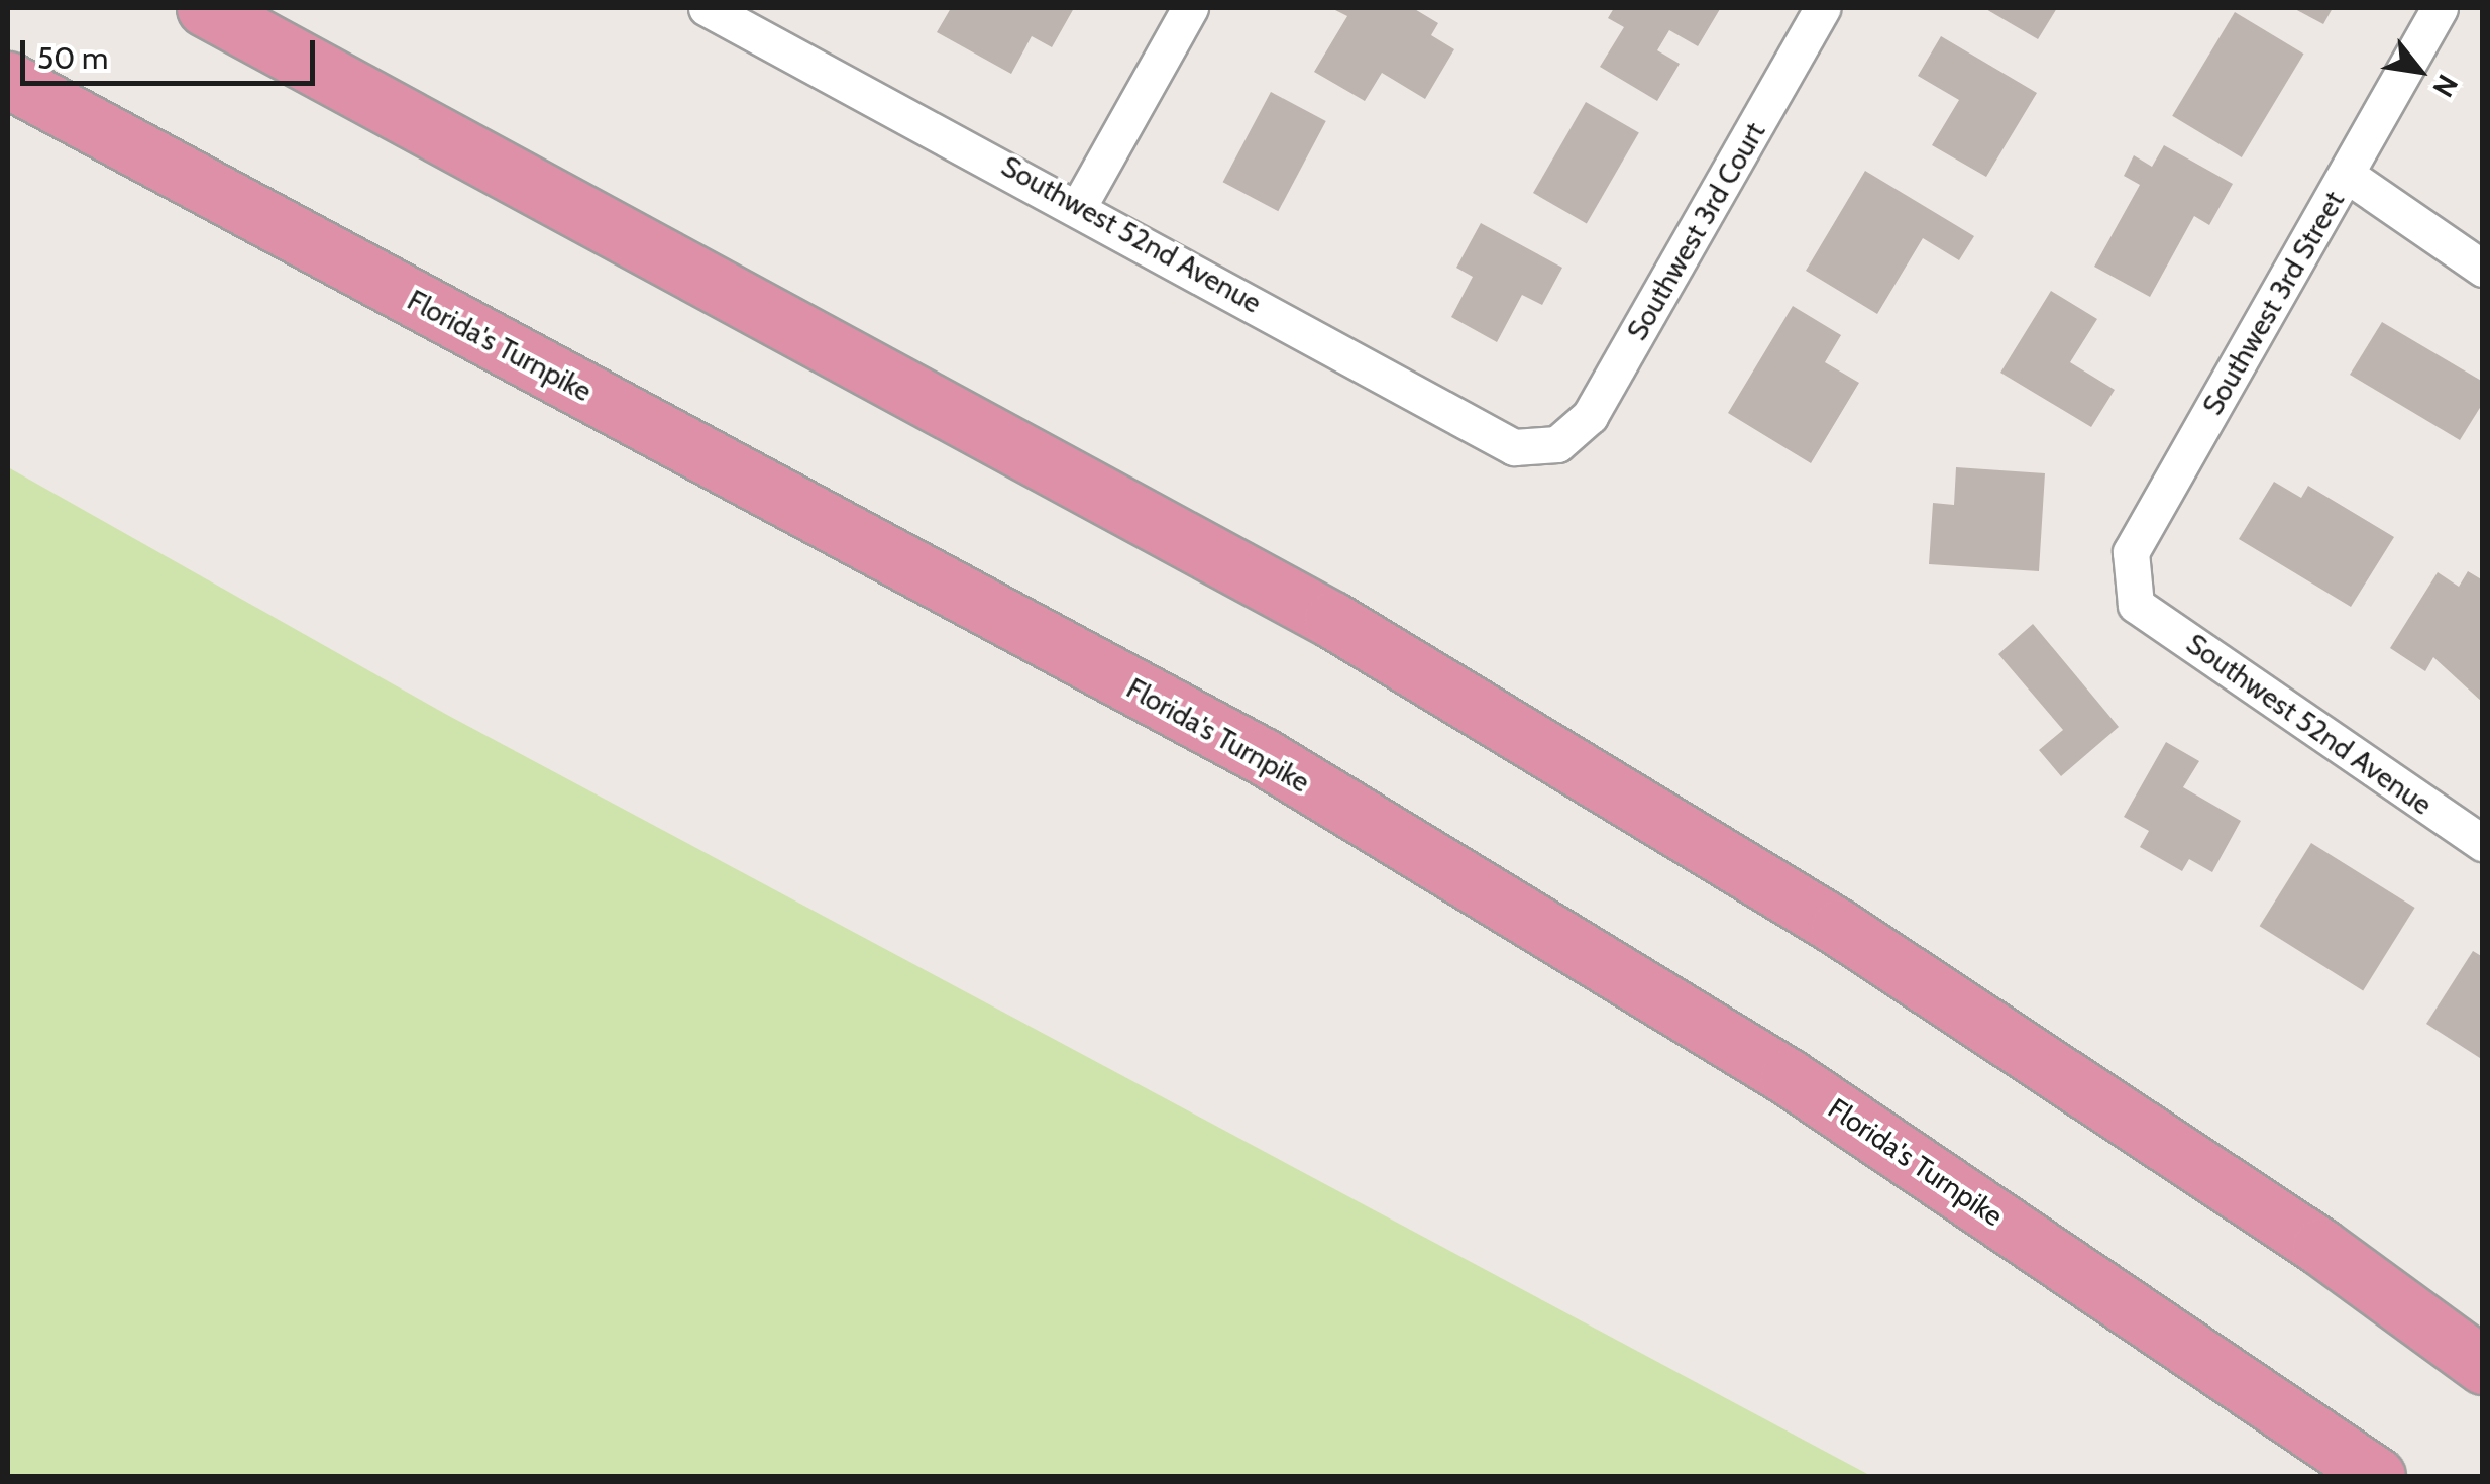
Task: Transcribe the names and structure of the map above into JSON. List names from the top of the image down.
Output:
{
  "streets": {
    "highway": ["Florida's Turnpike"],
    "street": ["Southwest 3rd Court", "Southwest 52nd Avenue", "Southwest 3rd Street"]
  },
  "crossings": [
    ["Southwest 3rd Court", "Southwest 52nd Avenue"],
    ["Southwest 52nd Avenue", "Southwest 3rd Street"]
  ],
  "scale_bar": "50 m",
  "north": "bottom right"
}
